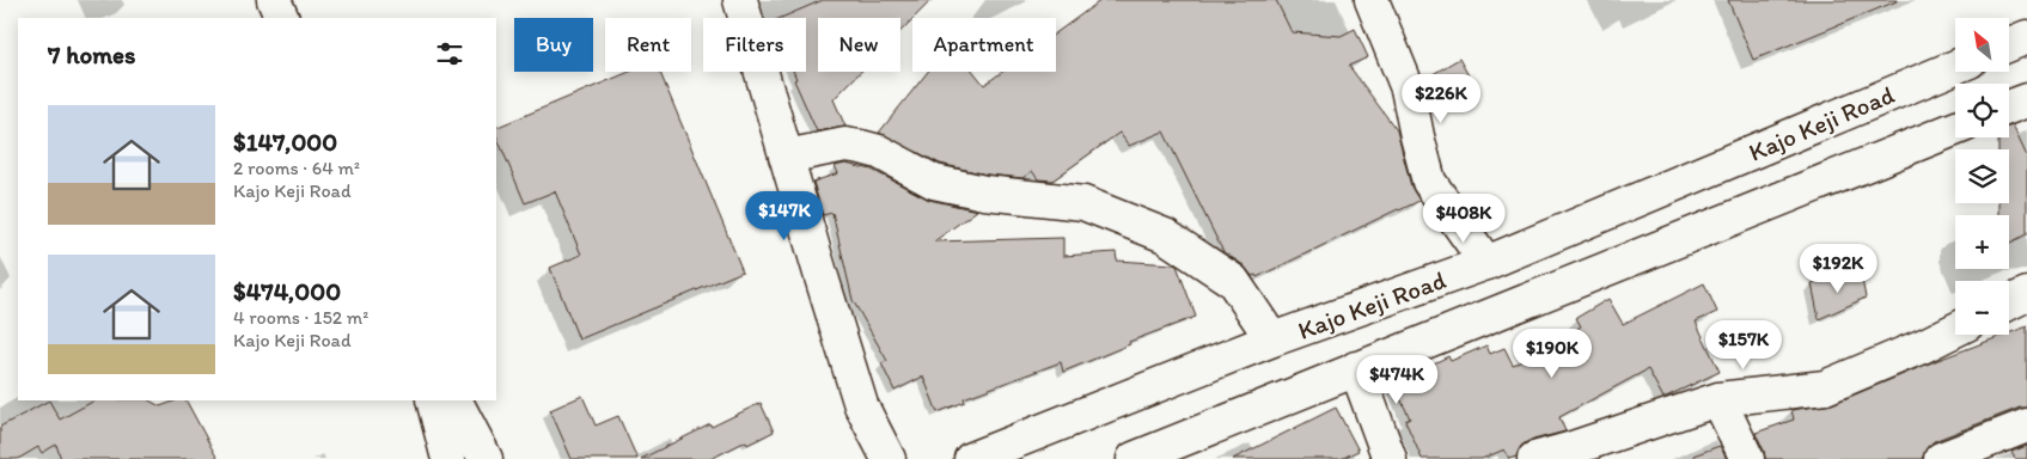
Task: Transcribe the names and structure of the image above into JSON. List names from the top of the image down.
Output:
{
  "streets": {
    "main road": ["Kajo Keji Road"]
  },
  "north": "top left",
  "page": {
    "map_buttons": ["+", "−"],
    "chip": [
      "Buy",
      "Rent",
      "Filters",
      "New",
      "Apartment"
    ],
    "heading": "7 homes",
    "price": [
      "$226K",
      "$147K",
      "$408K",
      "$192K",
      "$157K",
      "$190K",
      "$474K"
    ],
    "list": [
      {
        "name": "$147,000",
        "note": "2 rooms · 64 m² · Kajo Keji Road"
      },
      {
        "name": "$474,000",
        "note": "4 rooms · 152 m² · Kajo Keji Road"
      }
    ]
  }
}
